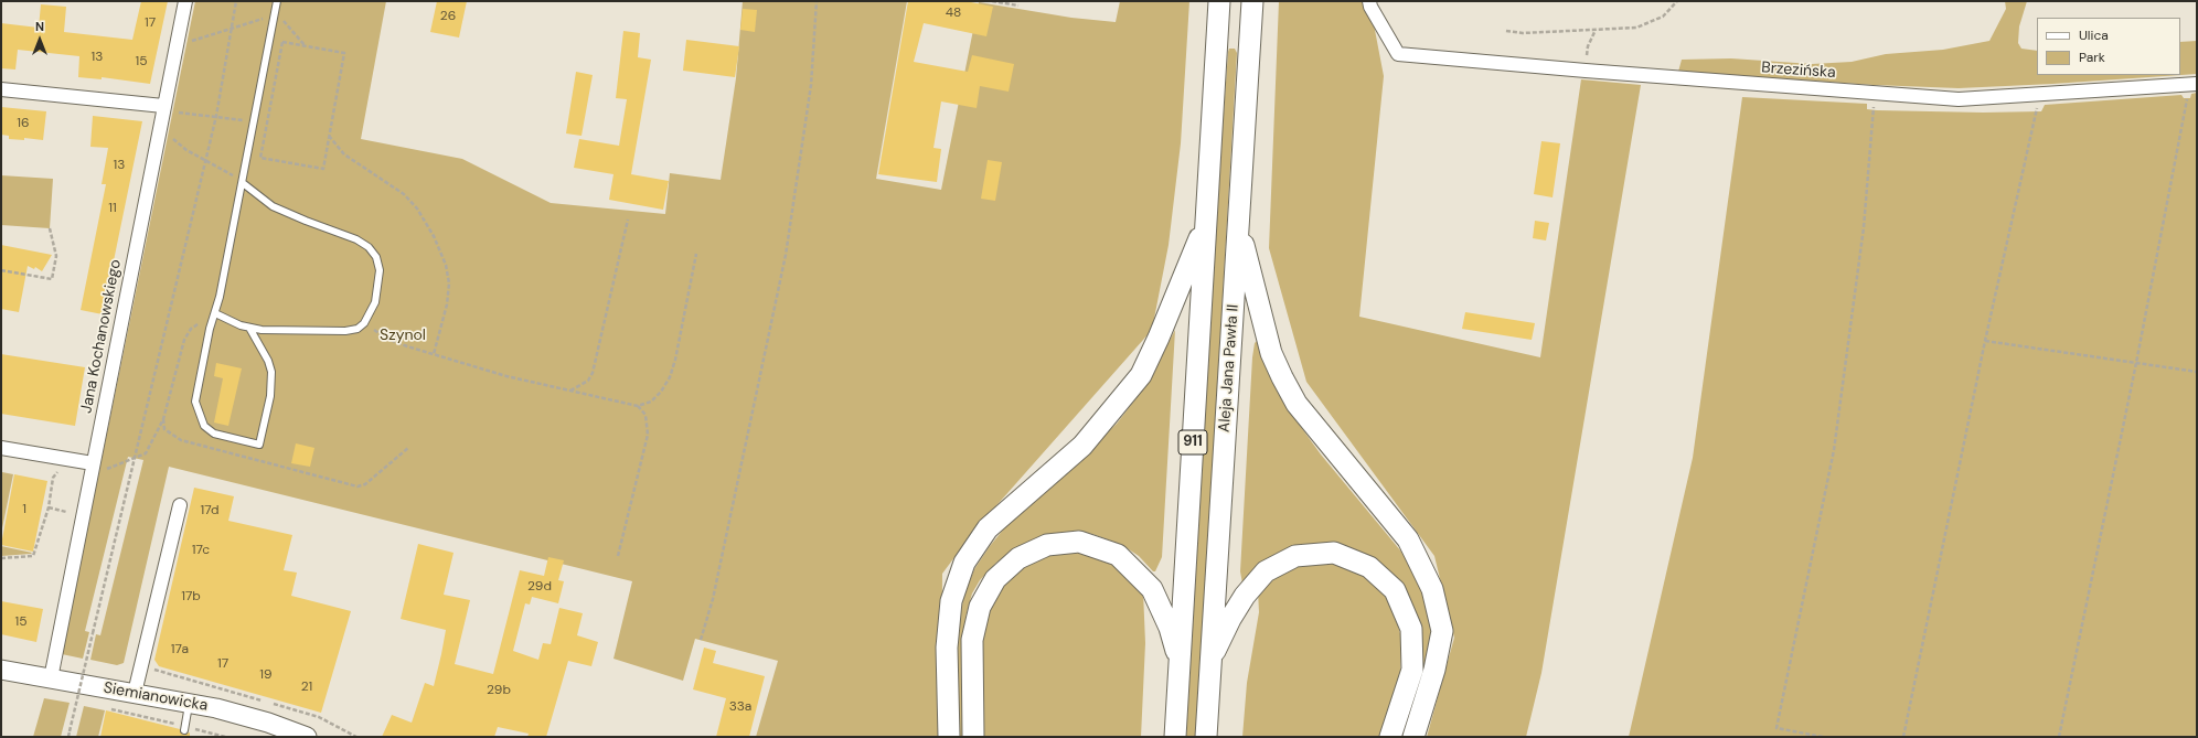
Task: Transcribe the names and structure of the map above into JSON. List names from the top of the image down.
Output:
{
  "streets": {
    "main road": ["Aleja Jana Pawła II", "911", "Siemianowicka"],
    "street": ["Brzezińska", "Jana Kochanowskiego"]
  },
  "crossings": [
    ["Jana Kochanowskiego", "Siemianowicka"]
  ],
  "parks": ["Szynol"],
  "house_numbers": [
    "48",
    "26",
    "17",
    "13",
    "15",
    "16",
    "13",
    "11",
    "1",
    "17d",
    "17c",
    "29d",
    "17b",
    "15",
    "17a",
    "17",
    "19",
    "21",
    "29b",
    "33a"
  ],
  "legend": ["Ulica", "Park"],
  "north": "top"
}
